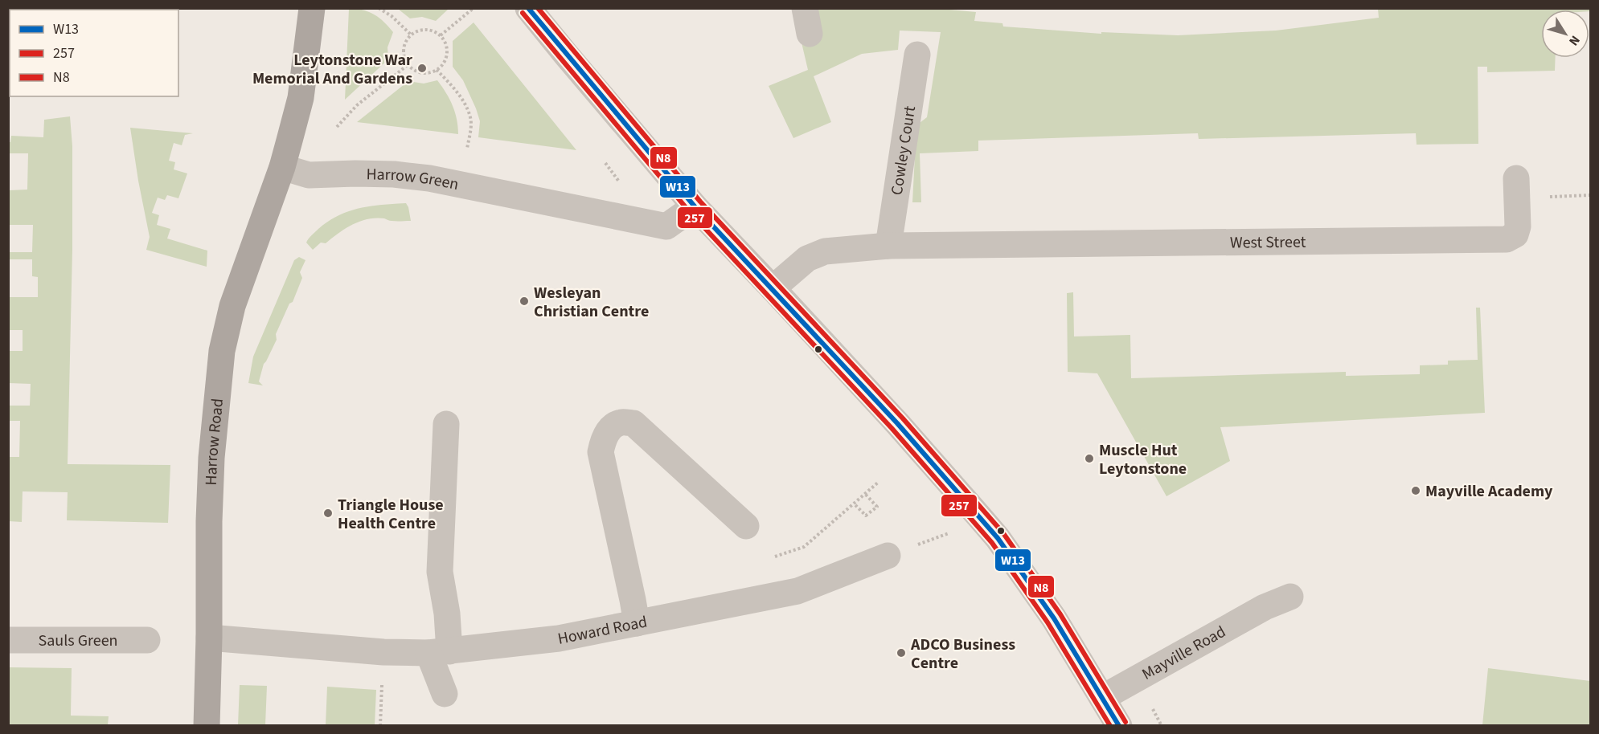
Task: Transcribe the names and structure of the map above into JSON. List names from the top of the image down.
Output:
{
  "streets": {
    "main road": ["Harrow Road"],
    "street": [
      "Cowley Court",
      "Harrow Green",
      "West Street",
      "Howard Road",
      "Sauls Green",
      "Mayville Road"
    ]
  },
  "crossings": [
    ["Cowley Court", "West Street"],
    ["Harrow Green", "Harrow Road"],
    ["Harrow Road", "Howard Road"]
  ],
  "places": [
    "Leytonstone War Memorial And Gardens",
    "Wesleyan Christian Centre",
    "Muscle Hut Leytonstone",
    "Mayville Academy",
    "Triangle House Health Centre",
    "ADCO Business Centre"
  ],
  "lines": ["transit line W13", "transit line N8", "transit line 257"],
  "legend": ["W13", "257", "N8"],
  "north": "bottom right"
}
